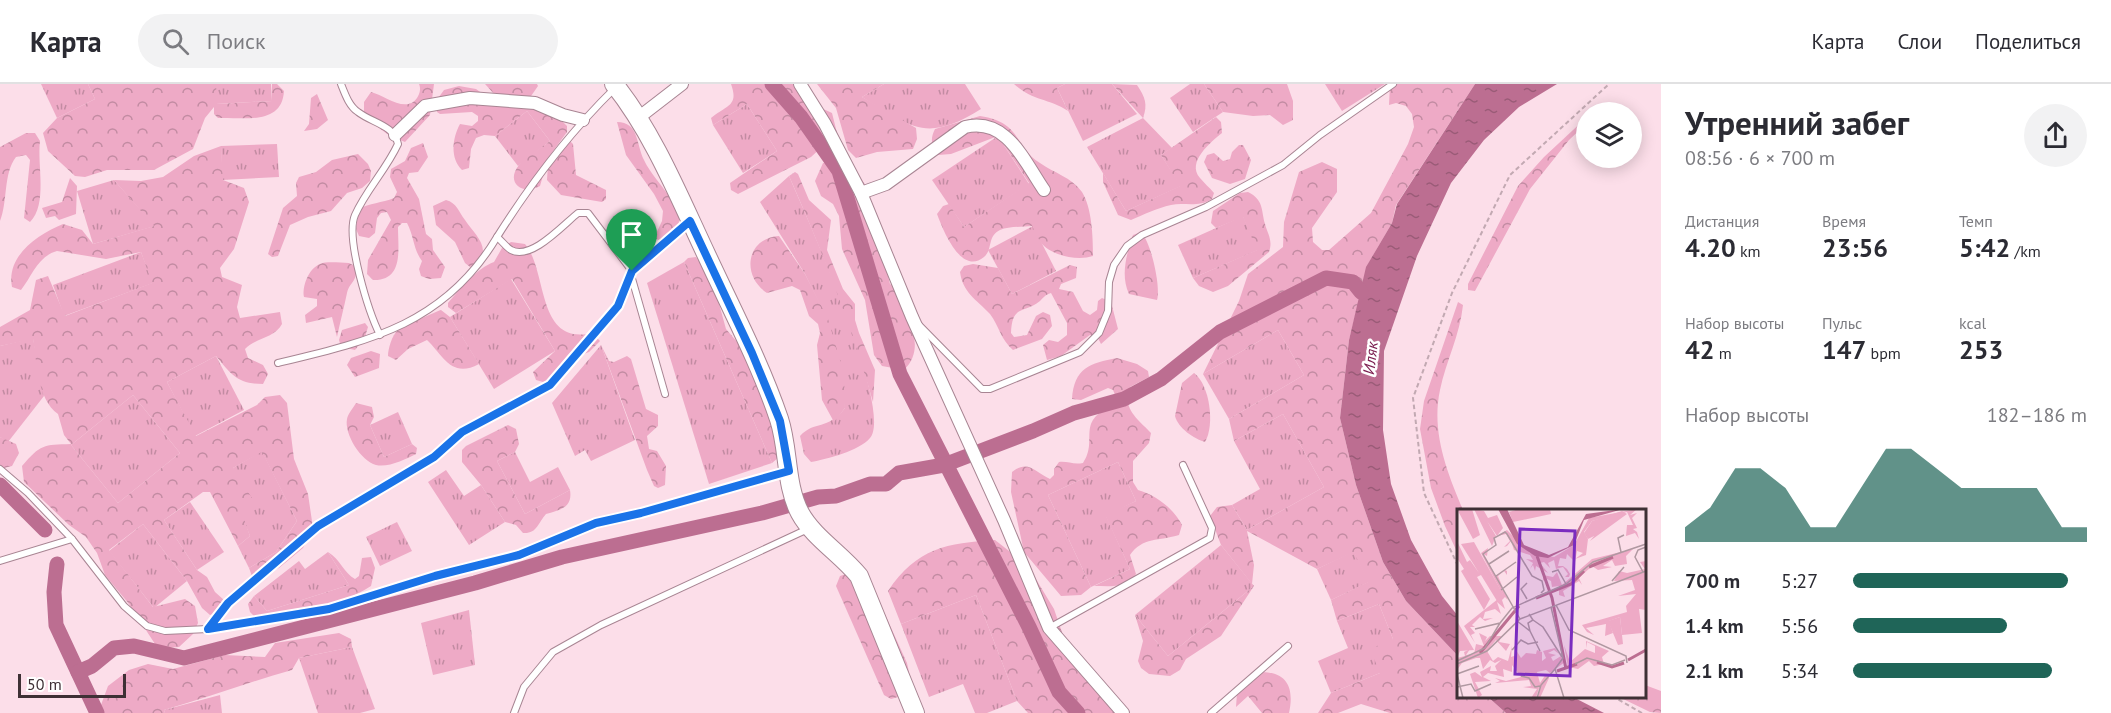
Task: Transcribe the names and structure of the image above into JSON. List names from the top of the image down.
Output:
{
  "water": ["Иляк"],
  "scale_bar": "50 m",
  "page": {
    "header": "Карта",
    "search": "Поиск",
    "nav": ["Карта", "Слои", "Поделиться"],
    "heading": ["Утренний забег", "08:56 · 6 × 700 m"],
    "stats": [
      ["Дистанция", "4.20 km"],
      ["Время", "23:56"],
      ["Темп", "5:42 /km"],
      ["Набор высоты", "42 m"],
      ["Пульс", "147 bpm"],
      ["kcal", "253"]
    ],
    "chart": ["Набор высоты", "182–186 m"],
    "list": [
      {
        "name": "700 m",
        "note": "5:27"
      },
      {
        "name": "1.4 km",
        "note": "5:56"
      },
      {
        "name": "2.1 km",
        "note": "5:34"
      }
    ],
    "scale": "50 m"
  }
}
